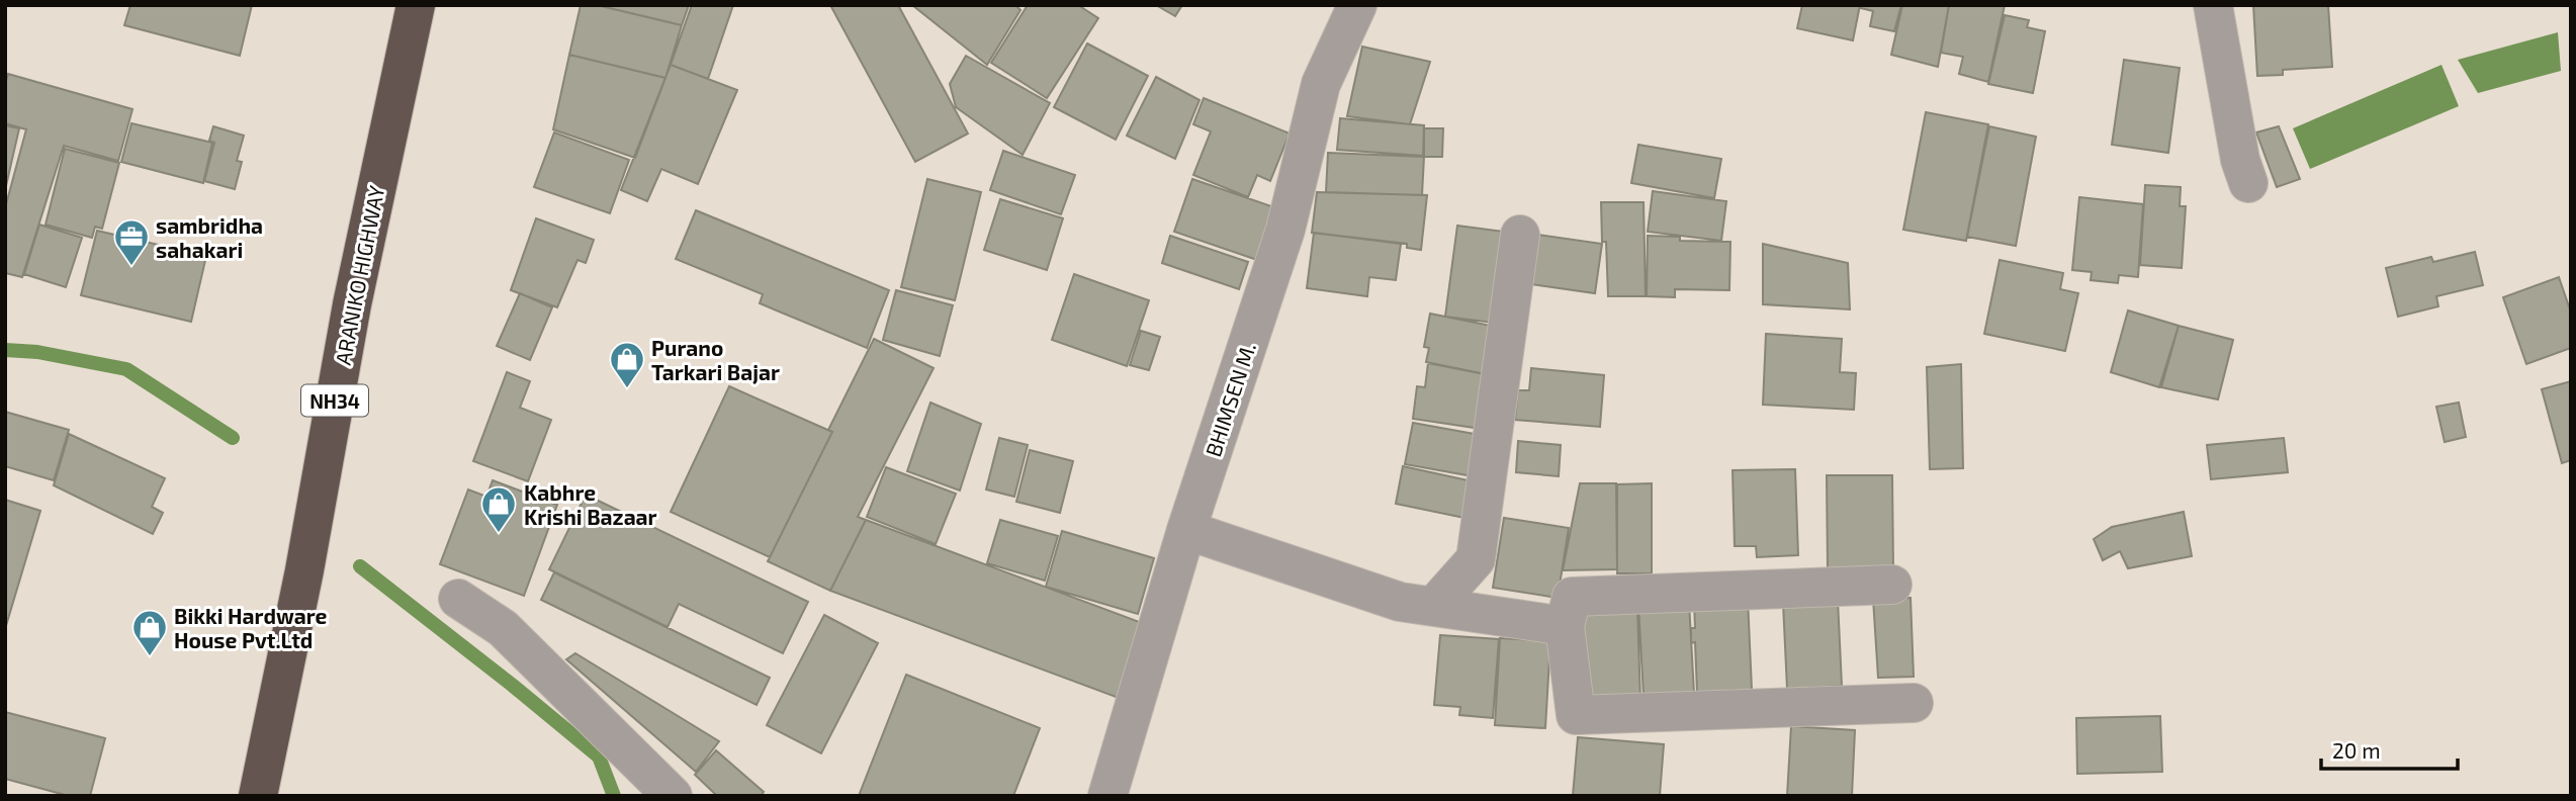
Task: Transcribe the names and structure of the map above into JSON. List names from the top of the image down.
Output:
{
  "streets": {
    "highway": ["ARANIKO HIGHWAY", "NH34"],
    "street": ["BHIMSEN M."]
  },
  "places": {
    "office": ["sambridha sahakari"],
    "shop": ["Purano Tarkari Bajar", "Kabhre Krishi Bazaar", "Bikki Hardware House Pvt.Ltd"]
  },
  "scale_bar": "20 m"
}
